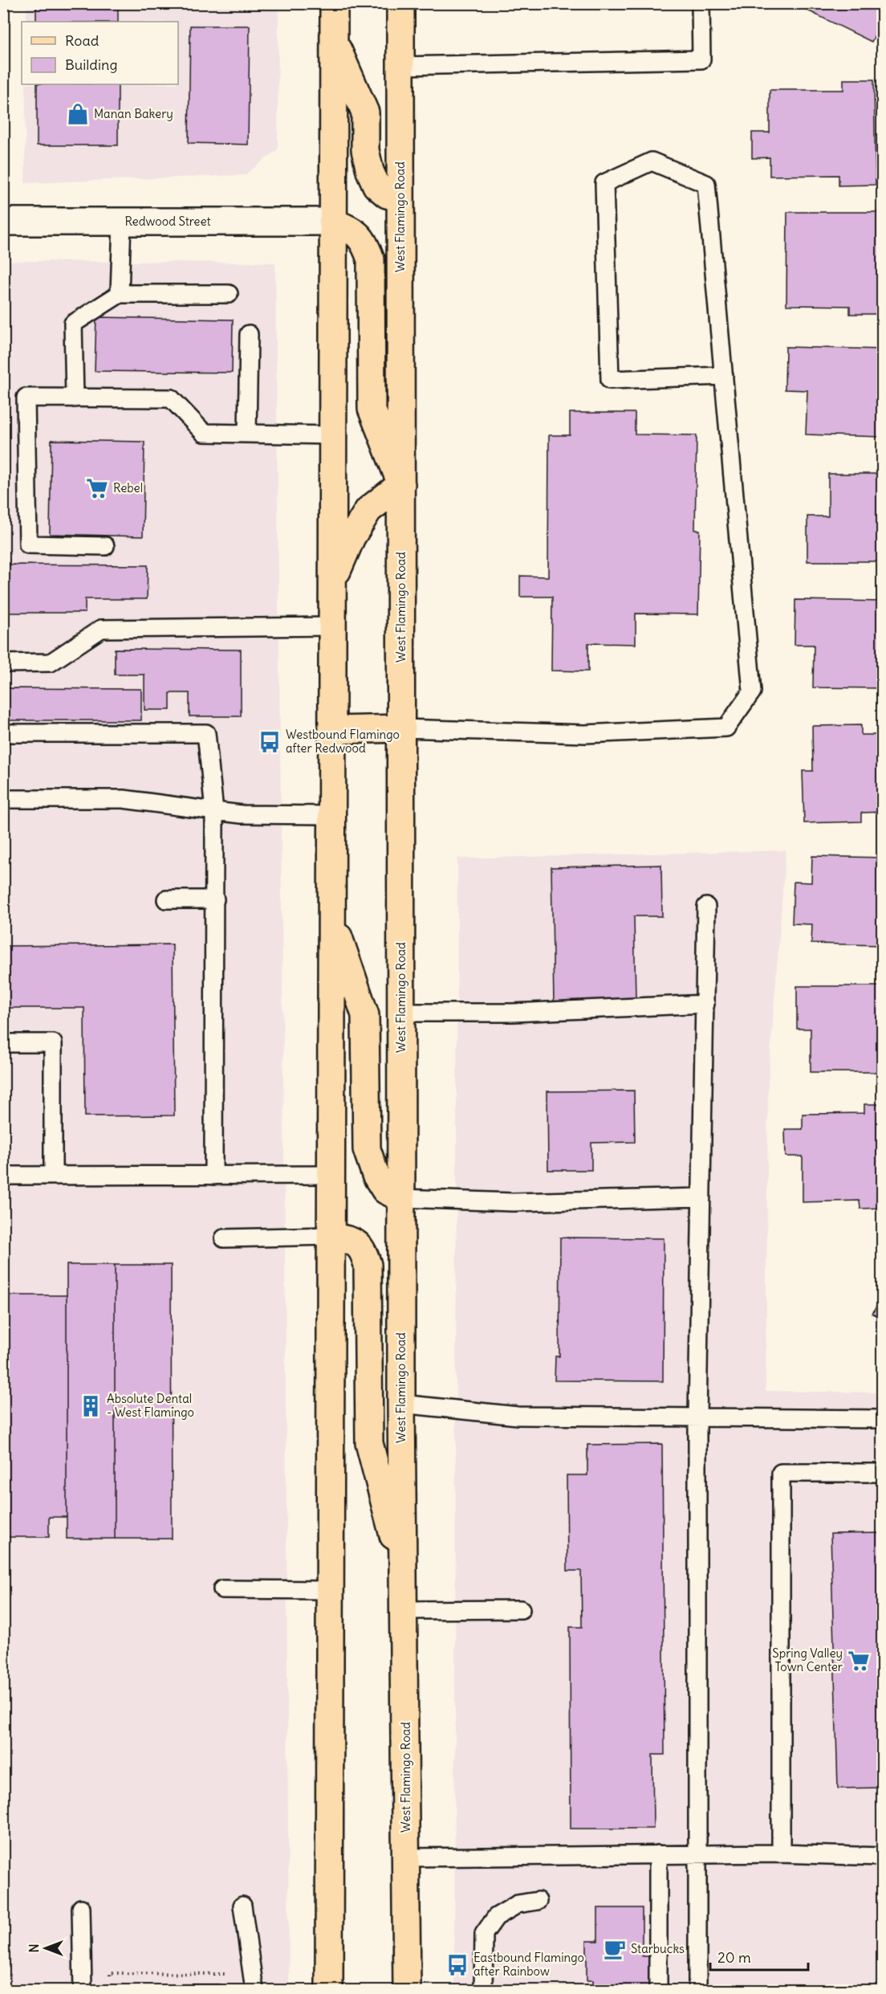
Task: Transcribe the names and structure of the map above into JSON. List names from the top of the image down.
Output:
{
  "streets": {
    "main road": ["West Flamingo Road"],
    "street": ["Redwood Street"]
  },
  "places": {
    "shop": ["Manan Bakery"],
    "supermarket": ["Rebel", "Spring Valley Town Center"],
    "bus stop": ["Westbound Flamingo after Redwood", "Eastbound Flamingo after Rainbow"],
    "building": ["Absolute Dental - West Flamingo"],
    "cafe": ["Starbucks"]
  },
  "legend": ["Road", "Building"],
  "scale_bar": "20 m",
  "north": "left"
}
